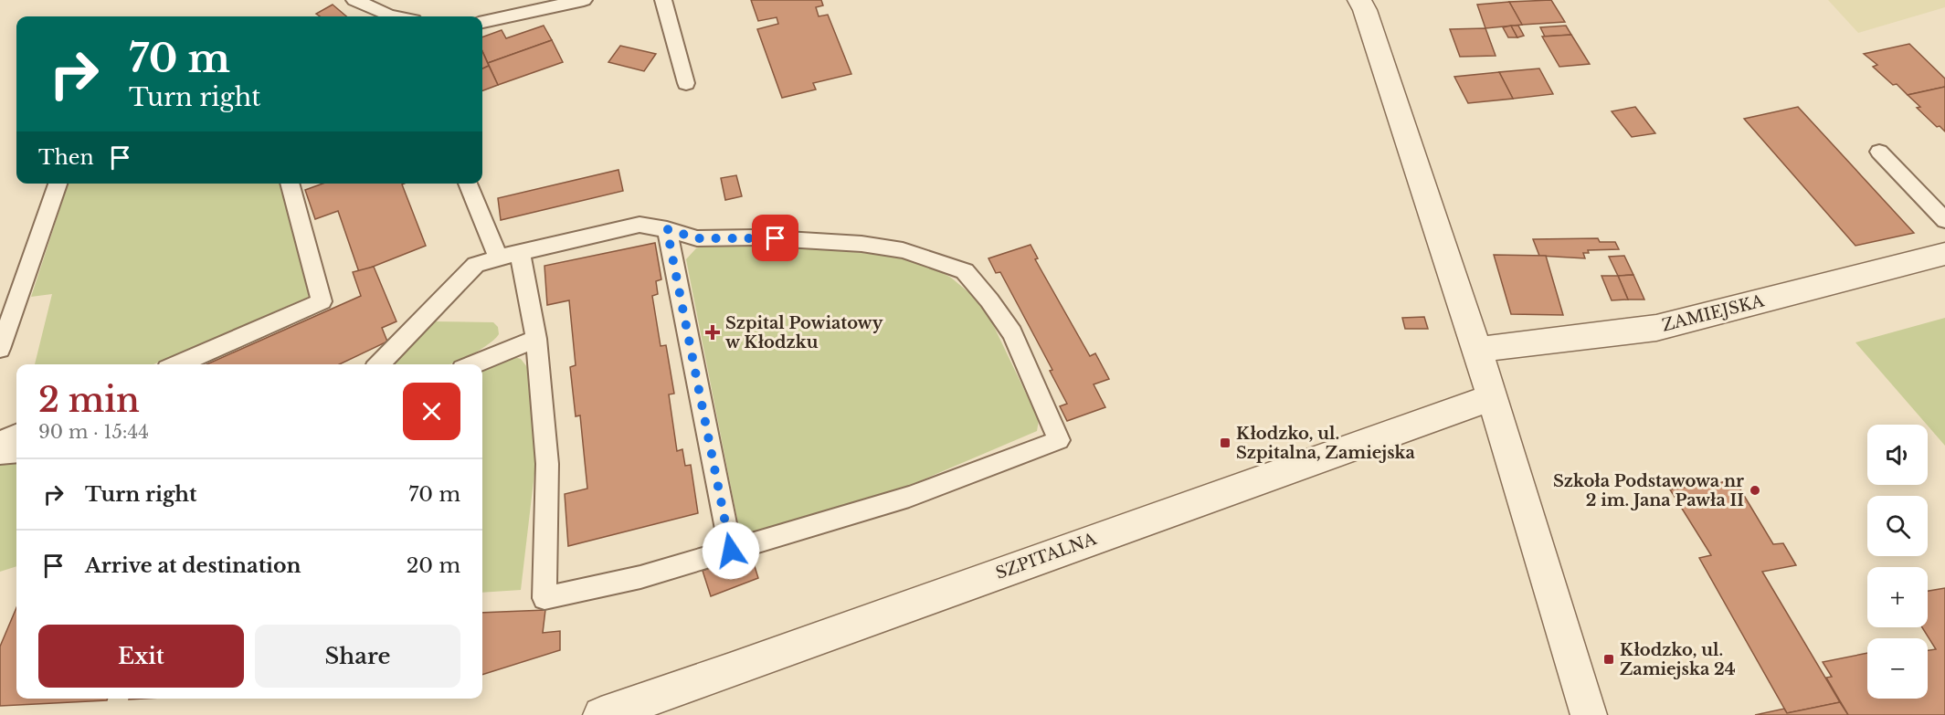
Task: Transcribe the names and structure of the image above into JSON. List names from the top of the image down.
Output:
{
  "streets": {
    "street": ["ZAMIEJSKA", "SZPITALNA"]
  },
  "places": {
    "health": ["Szpital Powiatowy w Kłodzku"],
    "transit": ["Kłodzko, ul. Szpitalna, Zamiejska", "Kłodzko, ul. Zamiejska 24"],
    "other": ["Szkoła Podstawowa nr 2 im. Jana Pawła II"]
  },
  "page": {
    "turn": ["70 m", "Turn right"],
    "then": "Then",
    "heading": ["2 min", "90 m · 15:44"],
    "map_buttons": ["+", "−"],
    "list": [
      {
        "name": "Turn right",
        "value": "70 m"
      },
      {
        "name": "Arrive at destination",
        "value": "20 m"
      }
    ],
    "buttons": ["Exit", "Share"]
  }
}
